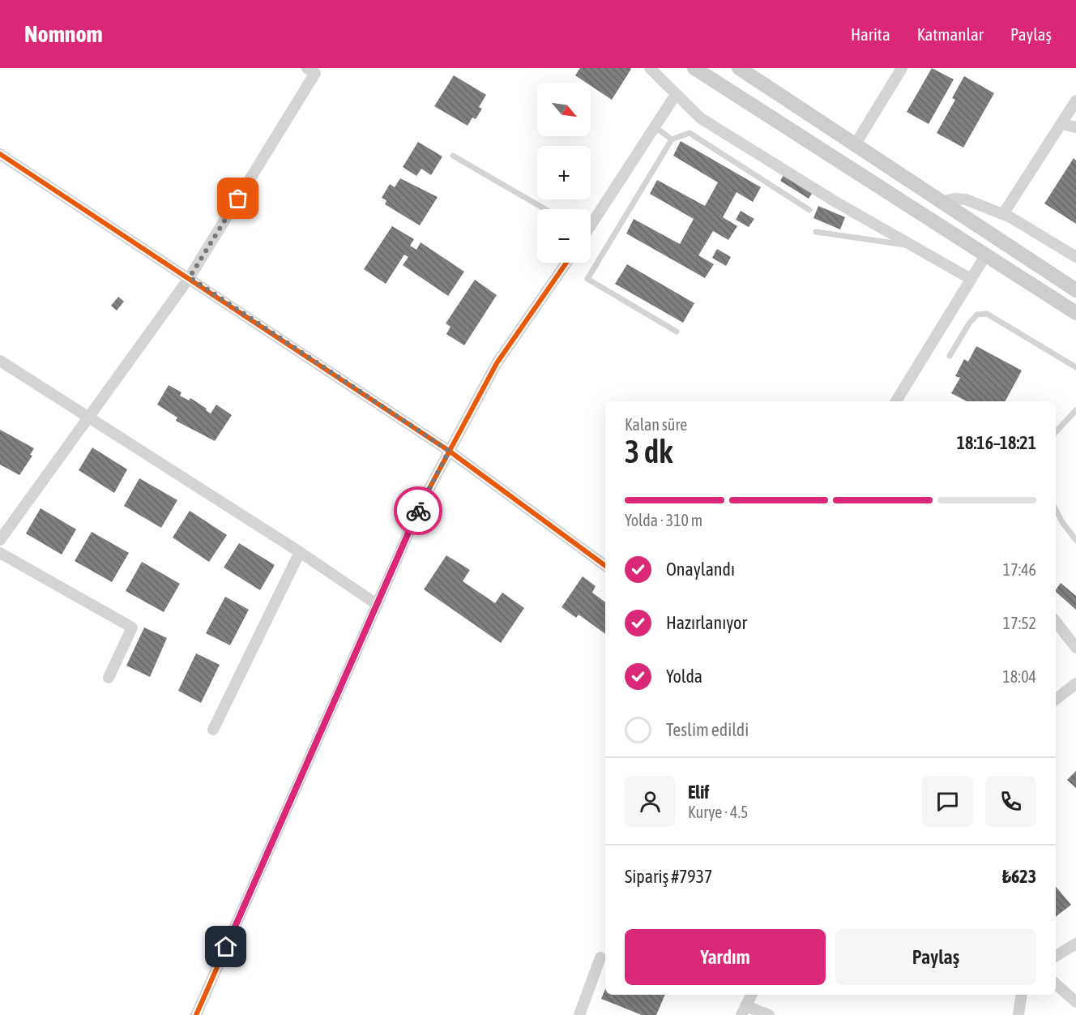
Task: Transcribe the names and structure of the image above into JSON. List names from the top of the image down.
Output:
{
  "north": "bottom right",
  "page": {
    "header": "Nomnom",
    "nav": ["Harita", "Katmanlar", "Paylaş"],
    "map_buttons": ["+", "−"],
    "heading": ["3 dk", "Kalan süre", "18:16–18:21"],
    "panel": [
      "Elif",
      "Kurye · 4.5",
      "Sipariş #7937",
      "₺623"
    ],
    "bar": "Yolda · 310 m",
    "list": [
      ["Onaylandı", "17:46"],
      ["Hazırlanıyor", "17:52"],
      ["Yolda", "18:04"],
      "Teslim edildi"
    ],
    "buttons": ["Yardım", "Paylaş"]
  }
}
